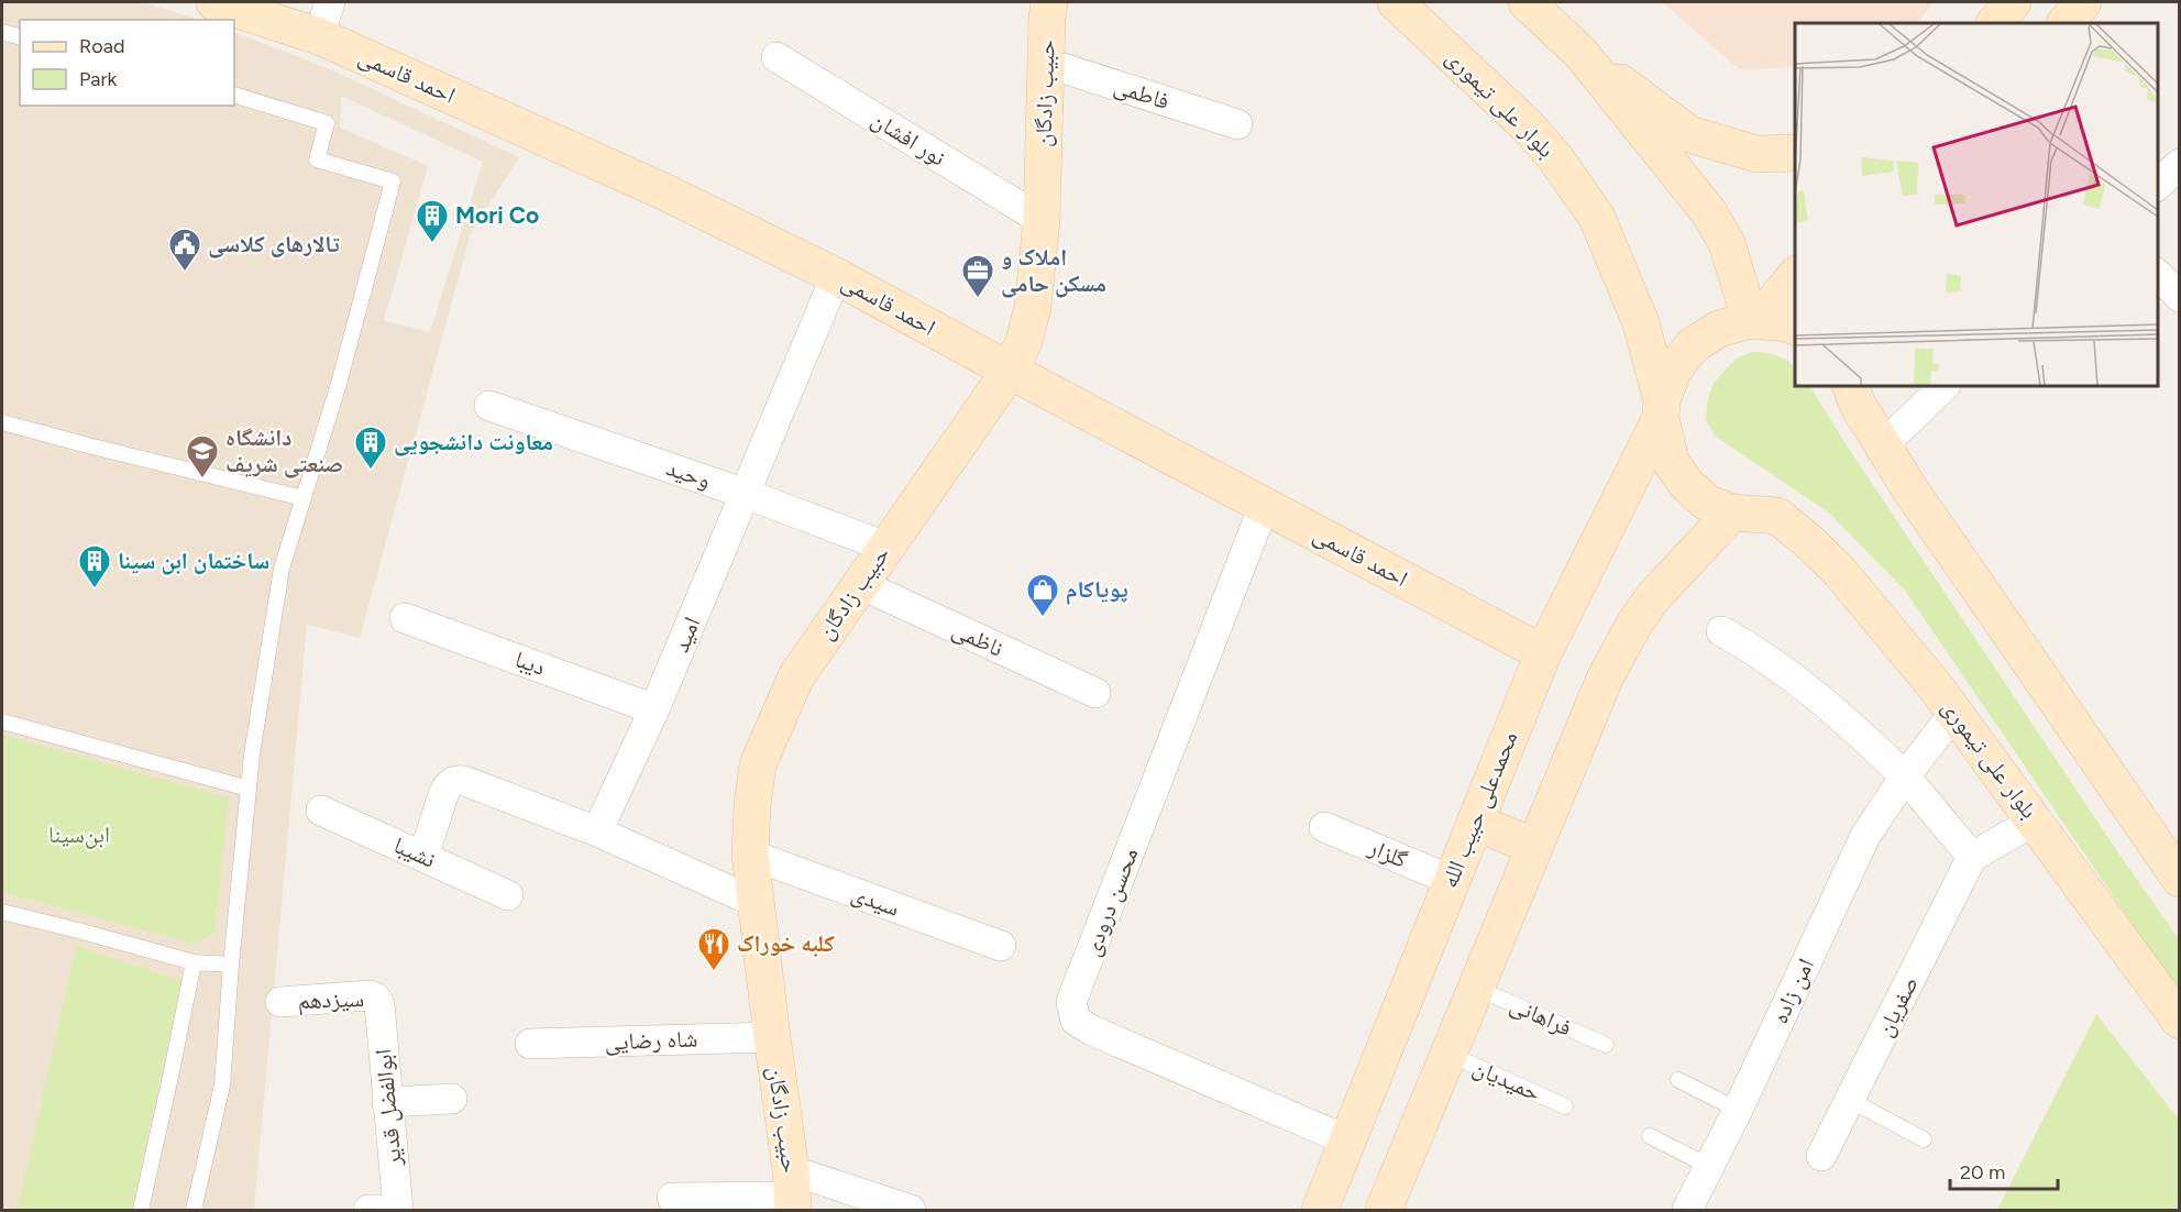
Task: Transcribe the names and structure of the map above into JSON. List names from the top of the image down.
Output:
{
  "streets": {
    "main road": [
      "احمد قاسمی",
      "حبیب زادگان",
      "بلوار علی تیموری",
      "محمدعلی حبیب الله"
    ],
    "street": [
      "فاطمی",
      "نور افشان",
      "وحید",
      "امید",
      "ناظمی",
      "دیبا",
      "نشیبا",
      "گلزار",
      "سیدی",
      "محسن درودی",
      "امن زاده",
      "سیزدهم",
      "صفریان",
      "شاه رضایی",
      "ابوالفضل قدیر"
    ],
    "lane": ["فراهانی", "حمیدیان"]
  },
  "crossings": [
    ["احمد قاسمی", "حبیب زادگان"],
    ["احمد قاسمی", "امید"],
    ["احمد قاسمی", "محمدعلی حبیب الله"],
    ["احمد قاسمی", "محسن درودی"],
    ["حبیب زادگان", "فاطمی"],
    ["حبیب زادگان", "نور افشان"],
    ["حبیب زادگان", "وحید"],
    ["حبیب زادگان", "ناظمی"],
    ["حبیب زادگان", "سیدی"],
    ["حبیب زادگان", "شاه رضایی"],
    ["بلوار علی تیموری", "محمدعلی حبیب الله"],
    ["بلوار علی تیموری", "امن زاده"],
    ["وحید", "امید"],
    ["امید", "دیبا"],
    ["محمدعلی حبیب الله", "گلزار"],
    ["محمدعلی حبیب الله", "محسن درودی"],
    ["سیزدهم", "ابوالفضل قدیر"]
  ],
  "parks": ["ابن‌سینا"],
  "places": {
    "building": ["Mori Co", "معاونت دانشجویی", "ساختمان ابن سینا"],
    "public building": ["تالارهای کلاسی"],
    "office": ["املاک و مسکن حامی"],
    "school or university": ["دانشگاه صنعتی شریف"],
    "shop": ["پویاکام"],
    "restaurant": ["کلبه خوراک"]
  },
  "legend": ["Road", "Park"],
  "scale_bar": "20 m"
}
